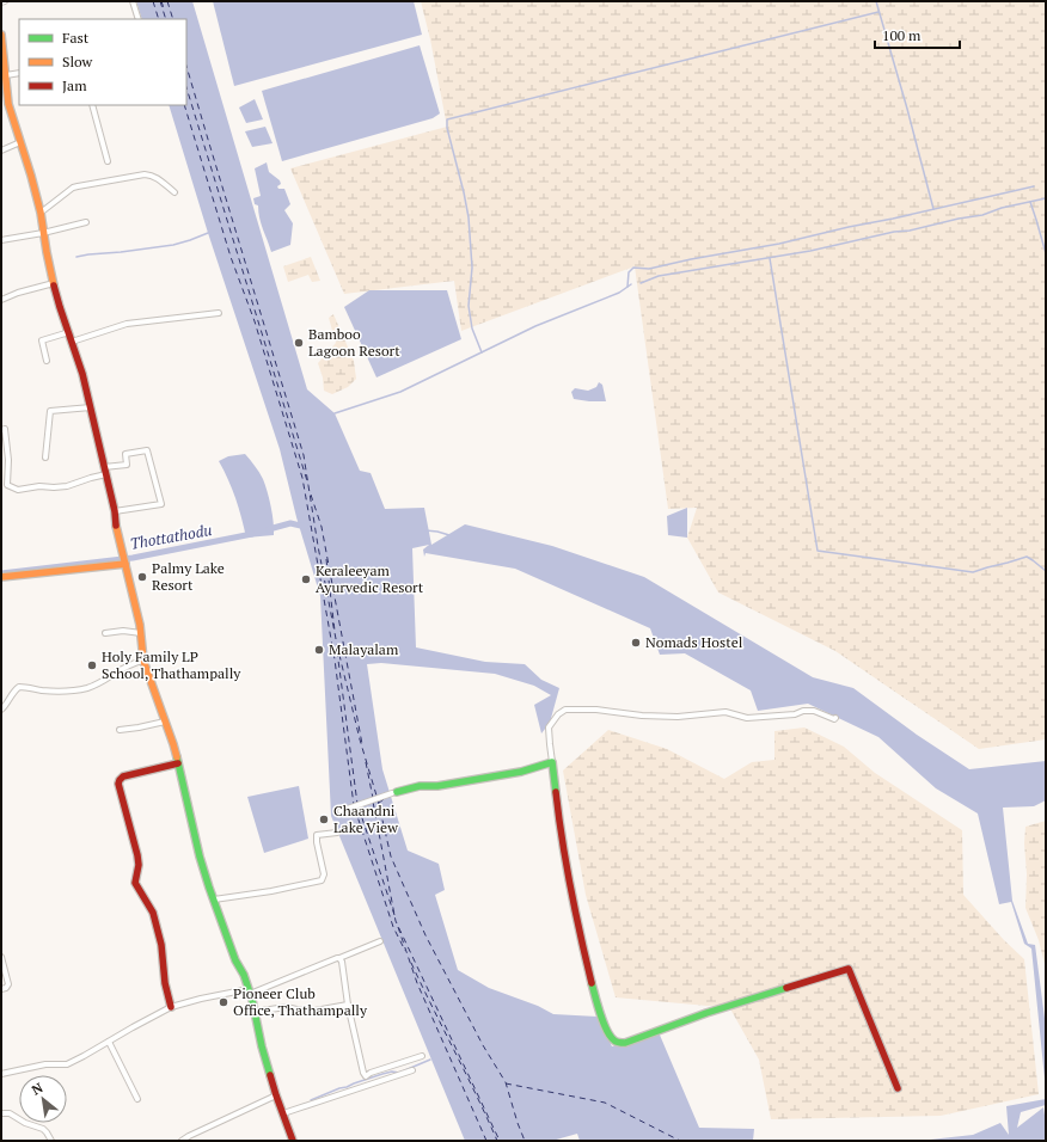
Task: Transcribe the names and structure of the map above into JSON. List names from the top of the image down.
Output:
{
  "water": ["Thottathodu"],
  "places": [
    "Bamboo Lagoon Resort",
    "Palmy Lake Resort",
    "Keraleeyam Ayurvedic Resort",
    "Nomads Hostel",
    "Malayalam",
    "Holy Family LP School, Thathampally",
    "Chaandni Lake View",
    "Pioneer Club Office, Thathampally"
  ],
  "legend": ["Fast", "Slow", "Jam"],
  "scale_bar": "100 m",
  "north": "top left"
}
